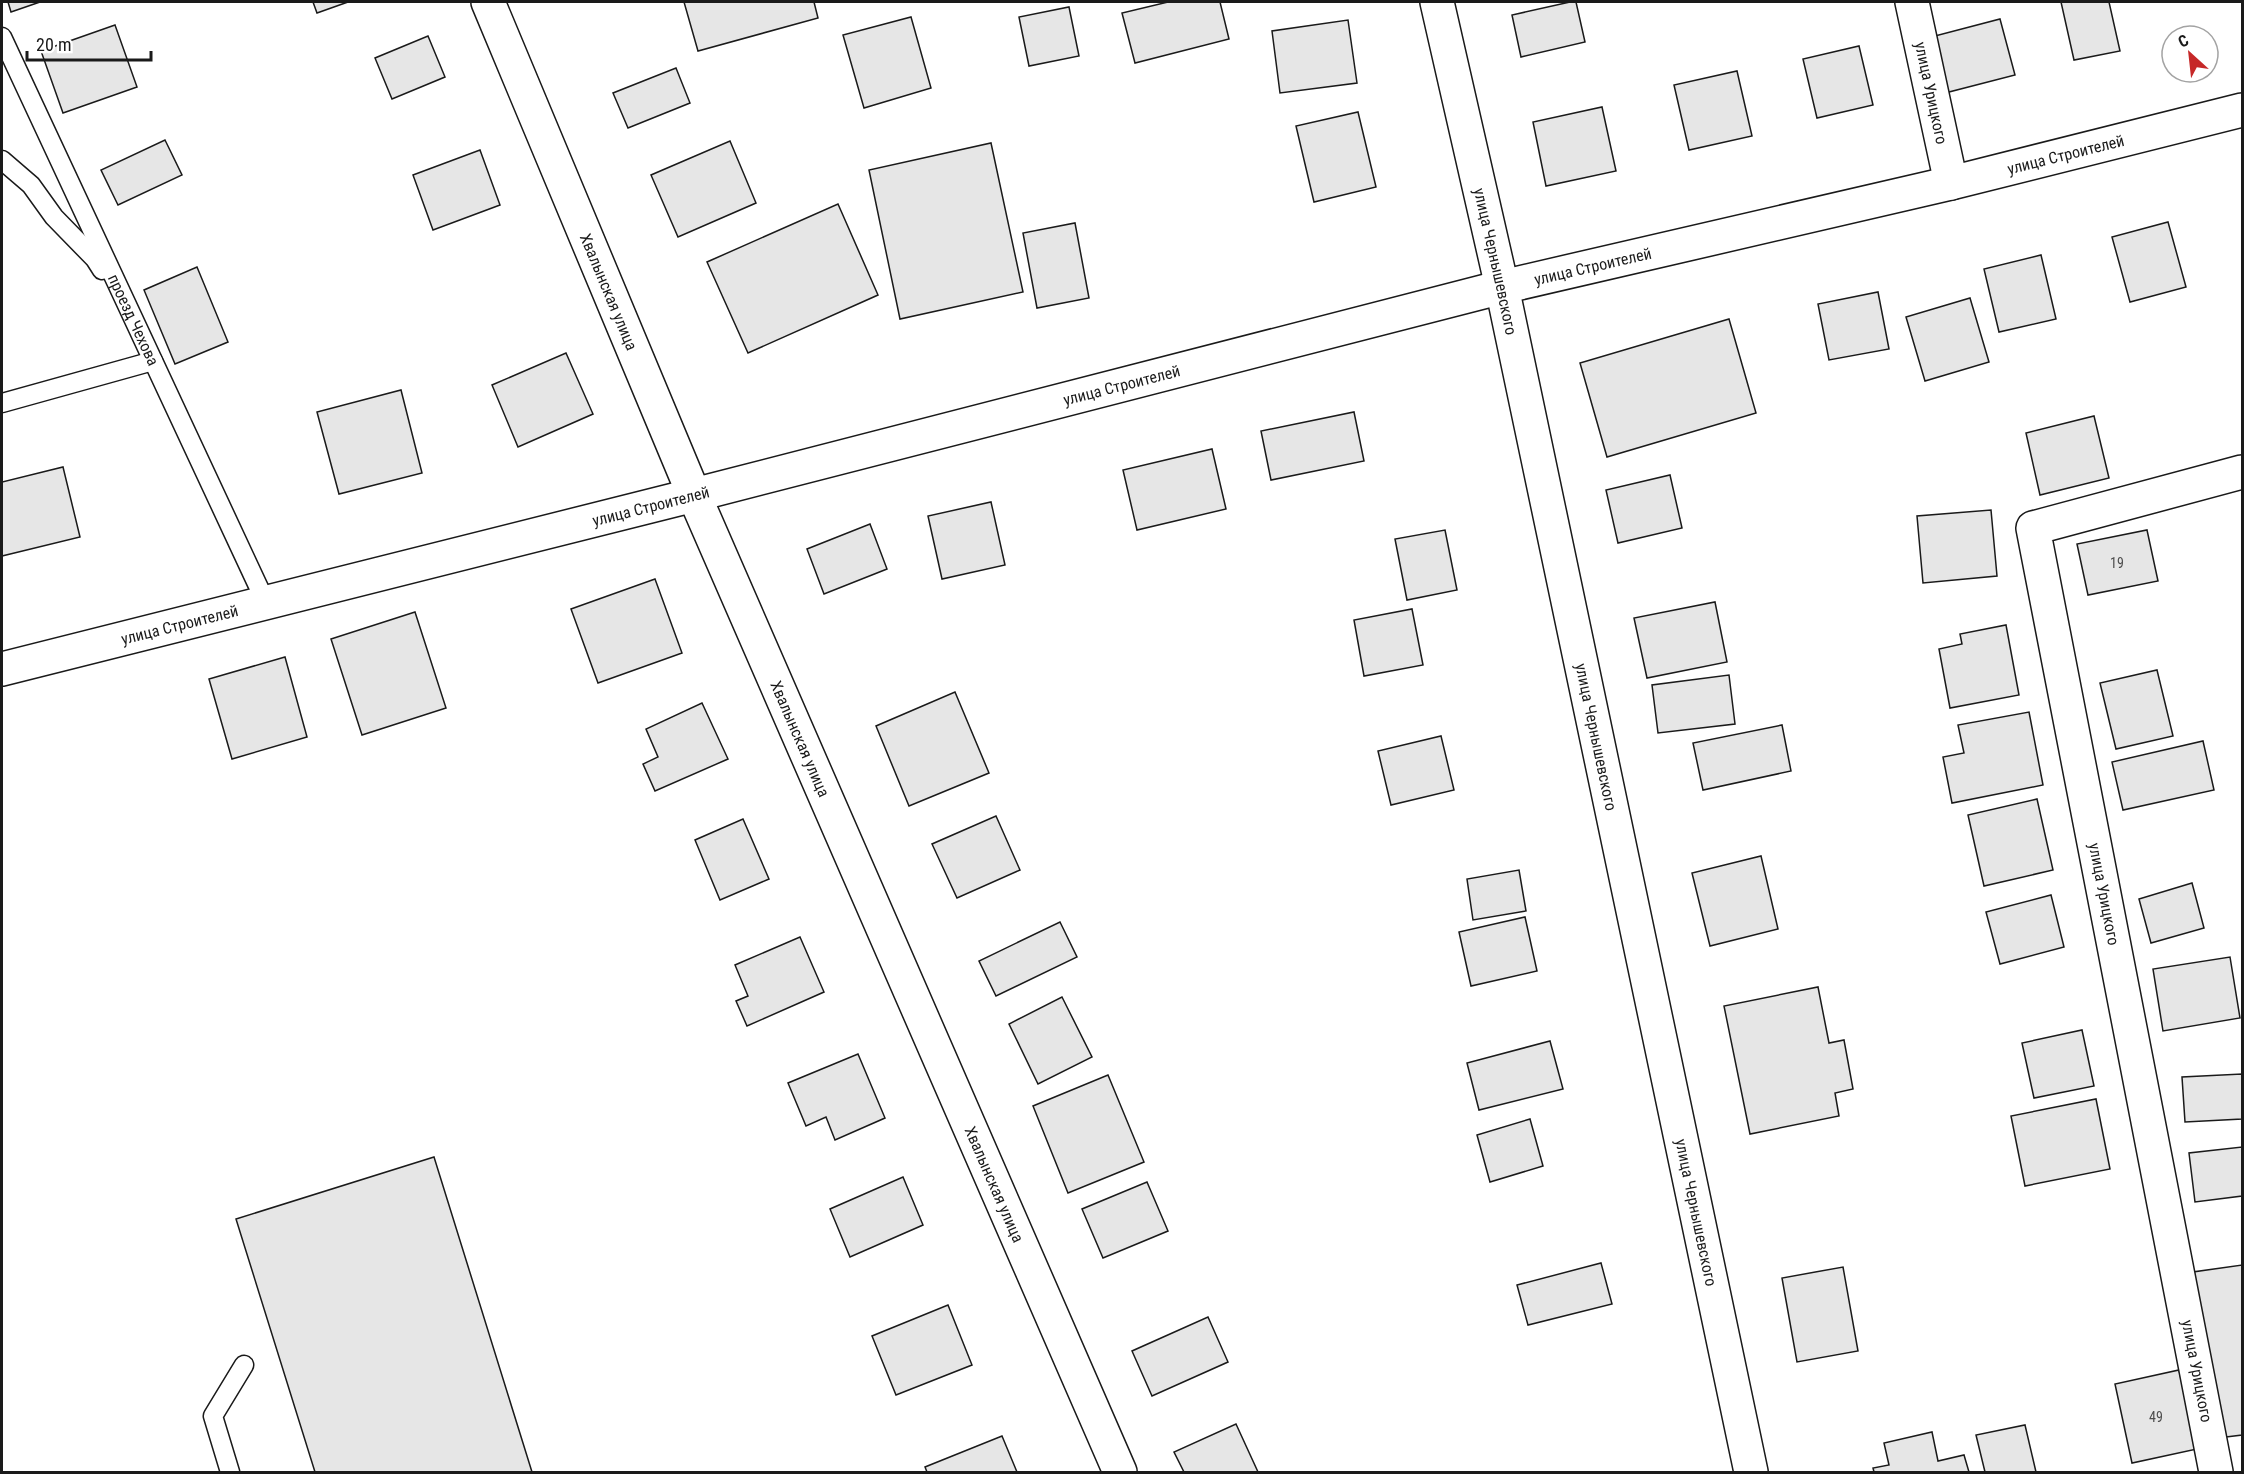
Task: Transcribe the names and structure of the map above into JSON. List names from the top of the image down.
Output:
{
  "streets": {
    "street": [
      "улица Урицкого",
      "улица Строителей",
      "улица Чернышевского",
      "Хвалынская улица"
    ],
    "lane": ["проезд Чехова"]
  },
  "crossings": [
    ["улица Урицкого", "улица Строителей"],
    ["улица Строителей", "улица Чернышевского"],
    ["улица Строителей", "Хвалынская улица"],
    ["улица Строителей", "проезд Чехова"]
  ],
  "house_numbers": ["19", "49"],
  "scale_bar": "20 m",
  "north": "top left"
}
